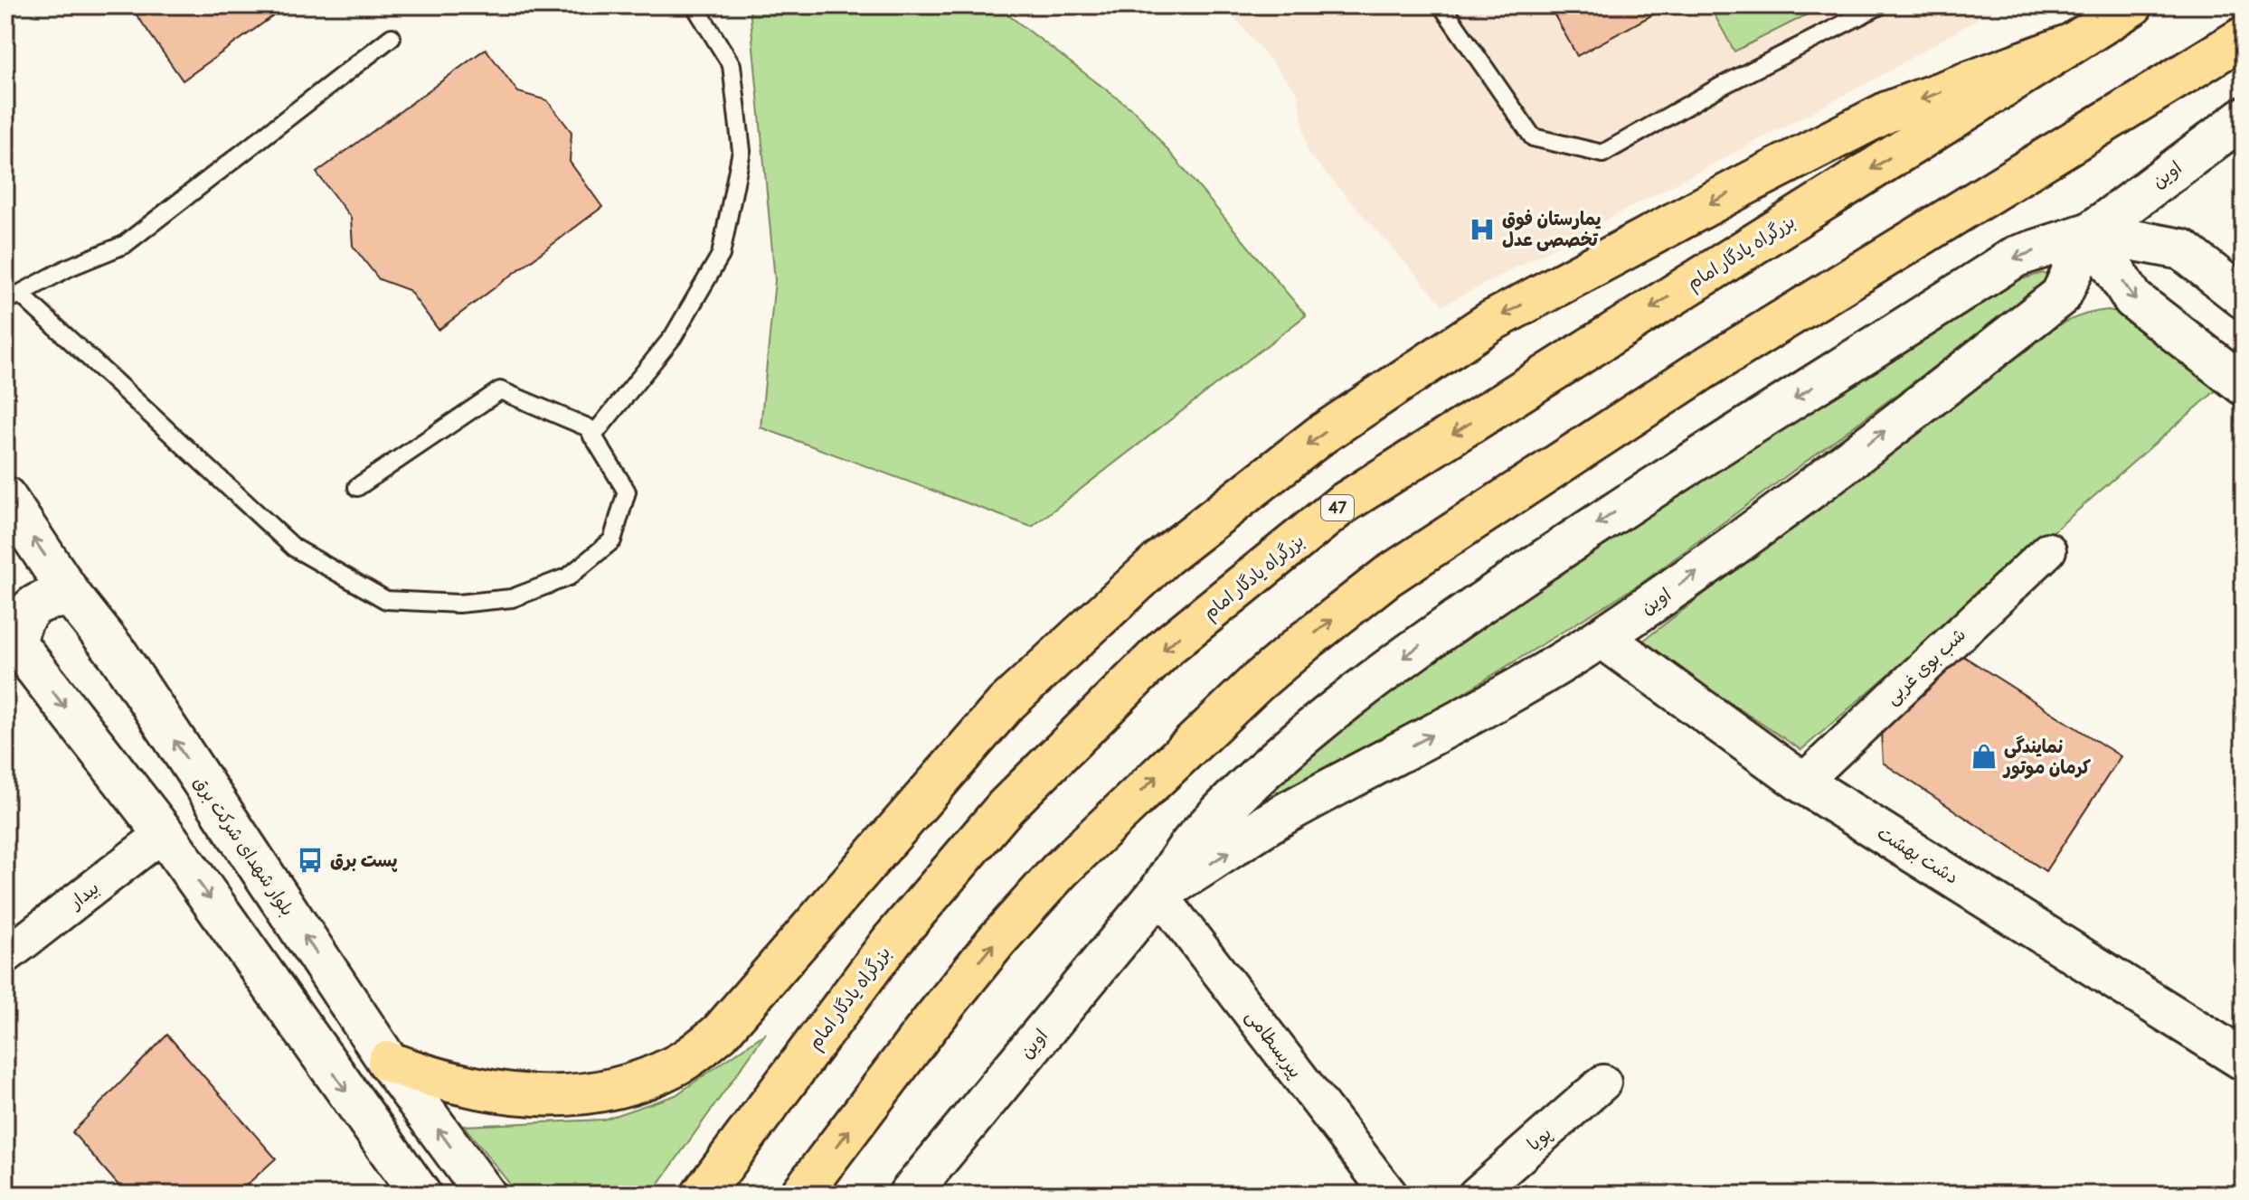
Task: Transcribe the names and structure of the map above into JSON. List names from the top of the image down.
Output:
{
  "streets": {
    "highway": ["بزرگراه یادگار امام", "47"],
    "main road": ["اوین", "بلوار شهدای شرکت برق", "دشت بهشت"],
    "street": [
      "شب بوی غربی",
      "بیدار",
      "پیربسطامی",
      "پویا"
    ]
  },
  "crossings": [
    ["اوین", "دشت بهشت"],
    ["اوین", "پیربسطامی"],
    ["شب بوی غربی", "دشت بهشت"]
  ],
  "places": {
    "hospital": ["یمارستان فوق تخصصی عدل"],
    "shop": ["نمایندگی کرمان موتور"],
    "bus stop": ["پست برق"]
  }
}
